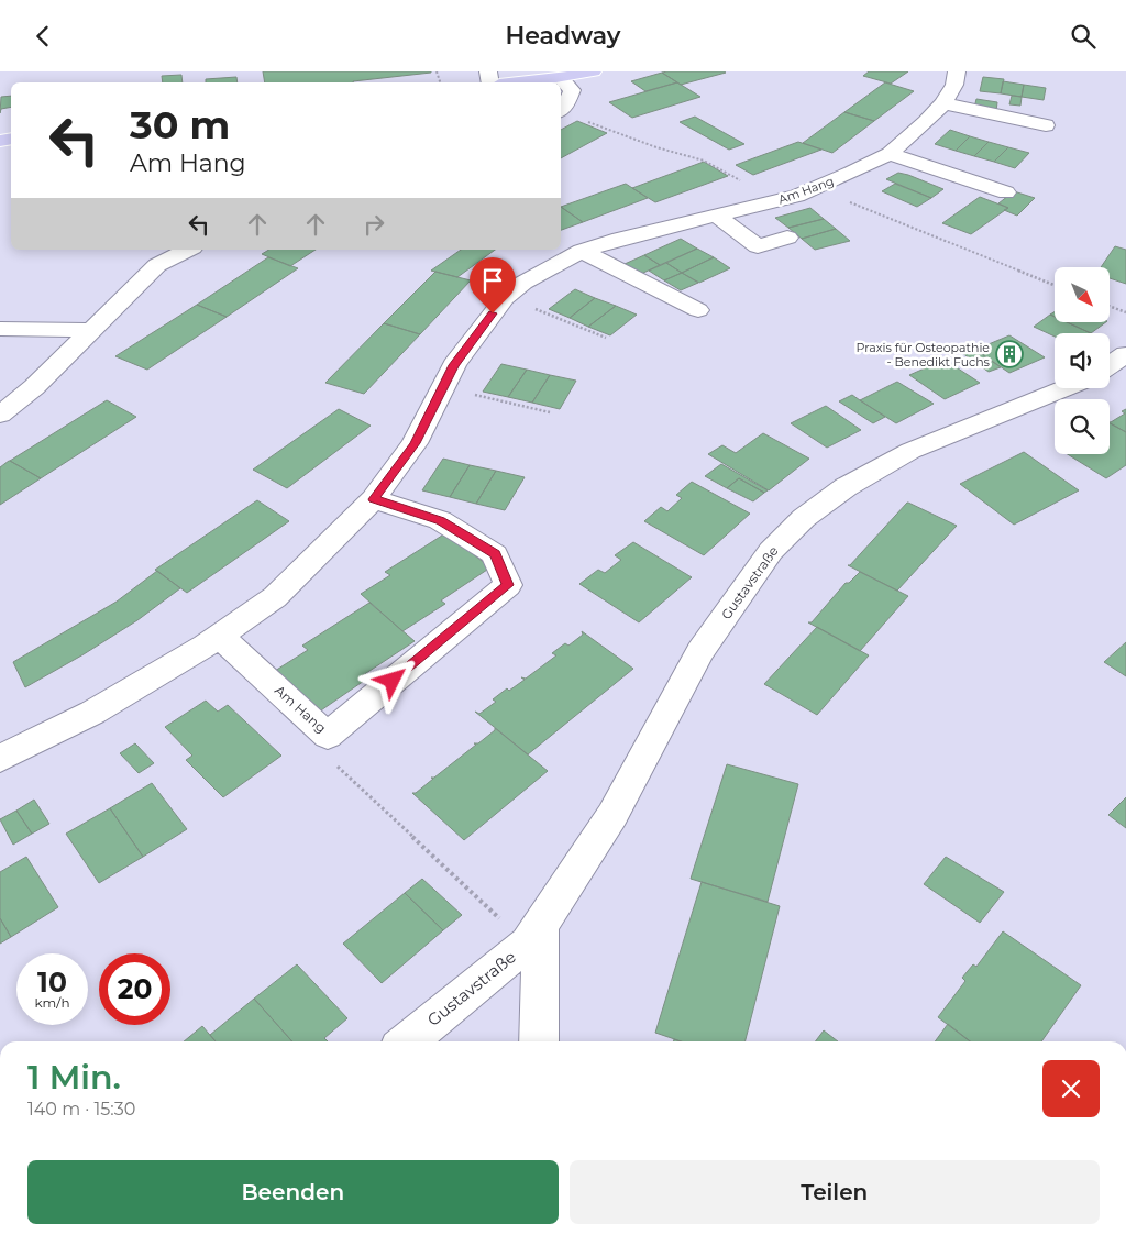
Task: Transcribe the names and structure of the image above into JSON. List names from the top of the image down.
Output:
{
  "streets": {
    "street": ["Am Hang", "Gustavstraße"]
  },
  "places": {
    "building": ["Praxis für Osteopathie - Benedikt Fuchs"]
  },
  "north": "bottom right",
  "page": {
    "header": "Headway",
    "turn": ["30 m", "Am Hang"],
    "speed": "10 km/h",
    "limit": "20",
    "heading": ["1 Min.", "140 m · 15:30"],
    "buttons": ["Beenden", "Teilen"]
  }
}
